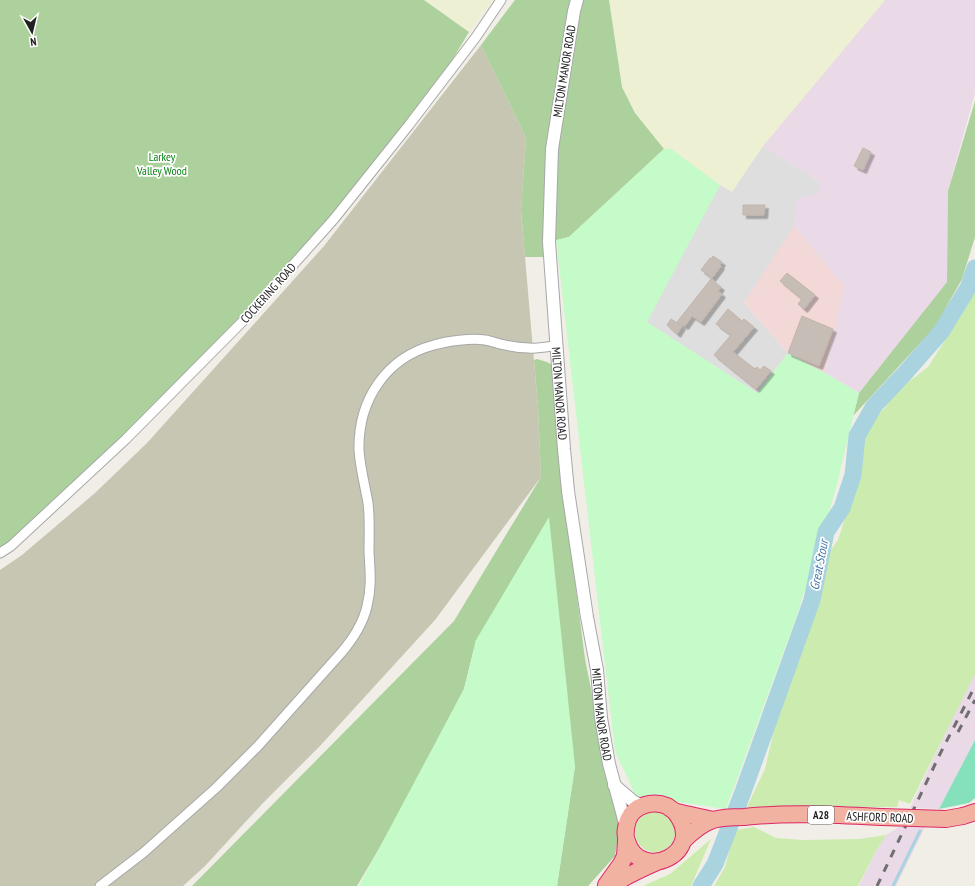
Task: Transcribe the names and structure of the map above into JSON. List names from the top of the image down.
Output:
{
  "streets": {
    "highway": ["A28", "ASHFORD ROAD"],
    "street": ["MILTON MANOR ROAD", "COCKERING ROAD"]
  },
  "crossings": [
    ["MILTON MANOR ROAD", "ASHFORD ROAD"]
  ],
  "water": ["Great Stour"],
  "parks": ["Larkey Valley Wood"],
  "north": "bottom"
}
